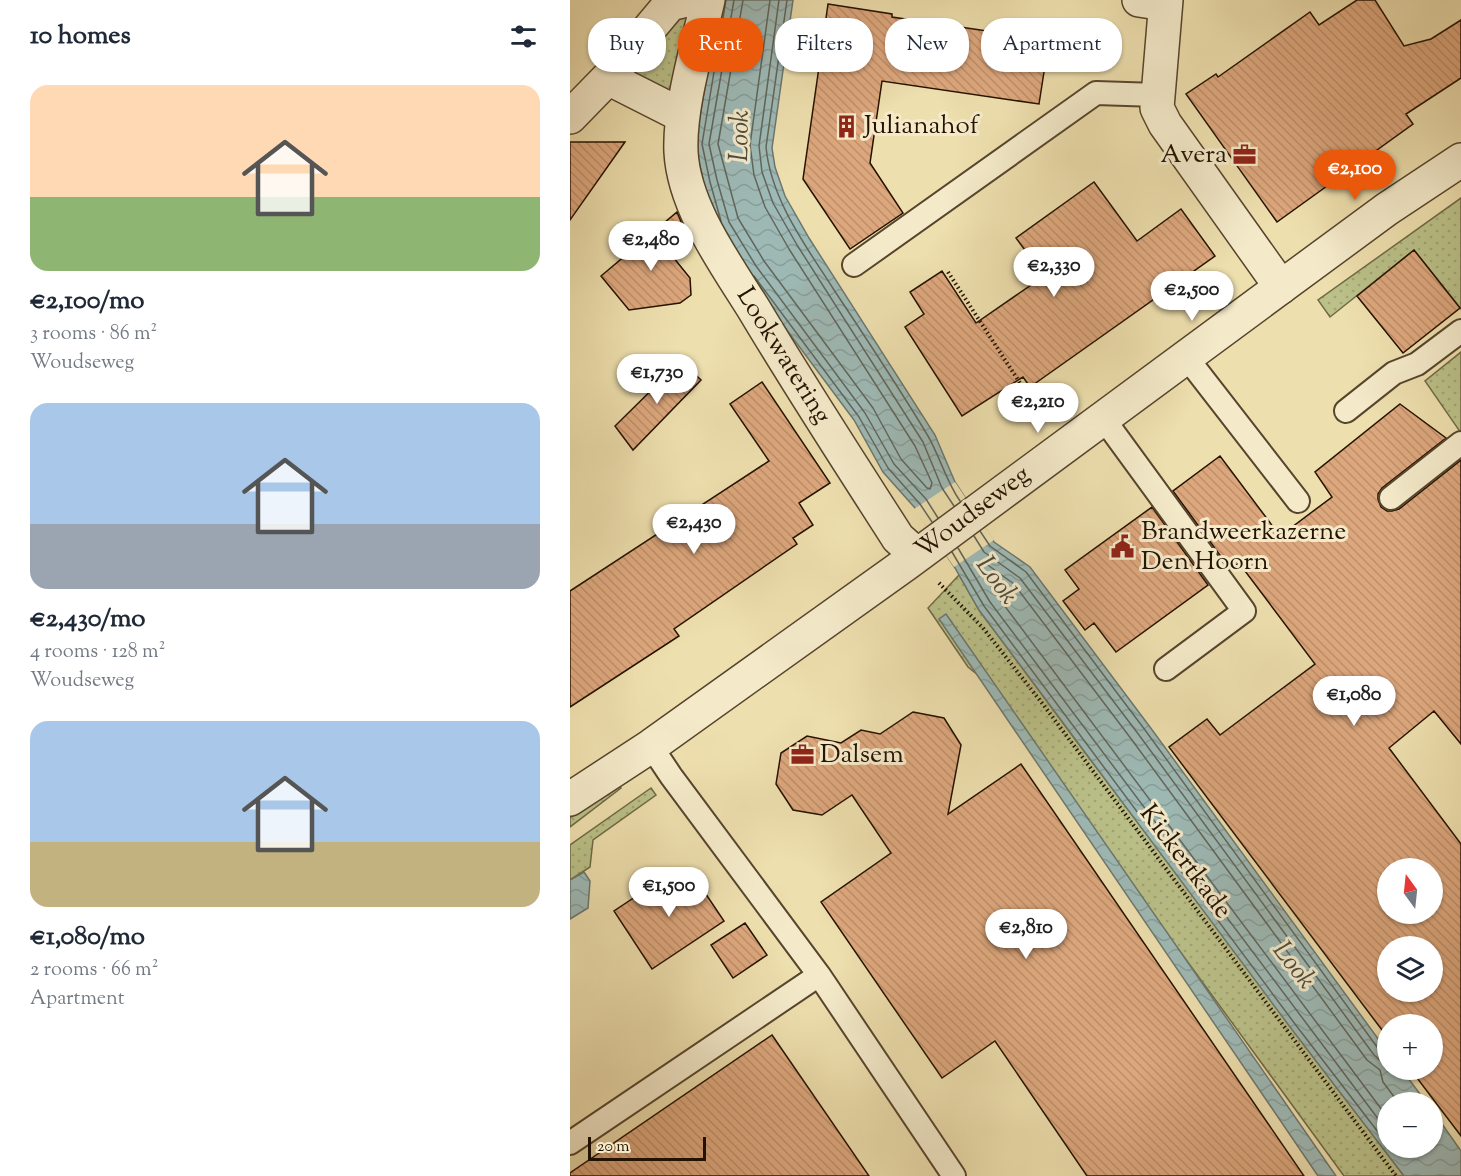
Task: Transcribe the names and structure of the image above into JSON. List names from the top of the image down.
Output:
{
  "streets": {
    "street": ["Lookwatering", "Woudseweg"],
    "path": ["Kickertkade"]
  },
  "crossings": [
    ["Lookwatering", "Woudseweg"],
    ["Lookwatering", "Kickertkade"],
    ["Woudseweg", "Kickertkade"]
  ],
  "water": ["Look"],
  "places": {
    "building": ["Julianahof"],
    "office": ["Avera", "Dalsem"],
    "public building": ["Brandweerkazerne Den Hoorn"]
  },
  "scale_bar": "20 m",
  "north": "top",
  "page": {
    "heading": "10 homes",
    "chip": [
      "Buy",
      "Rent",
      "Filters",
      "New",
      "Apartment"
    ],
    "list": [
      {
        "name": "€2,100/mo",
        "note": "3 rooms · 86 m² · Woudseweg"
      },
      {
        "name": "€2,430/mo",
        "note": "4 rooms · 128 m² · Woudseweg"
      },
      {
        "name": "€1,080/mo",
        "note": "2 rooms · 66 m² · Apartment"
      }
    ],
    "price": [
      "€2,100",
      "€2,480",
      "€2,330",
      "€2,500",
      "€1,730",
      "€2,210",
      "€2,430",
      "€1,080",
      "€1,500",
      "€2,810"
    ],
    "map_buttons": ["+", "−"],
    "scale": "20 m"
  }
}
